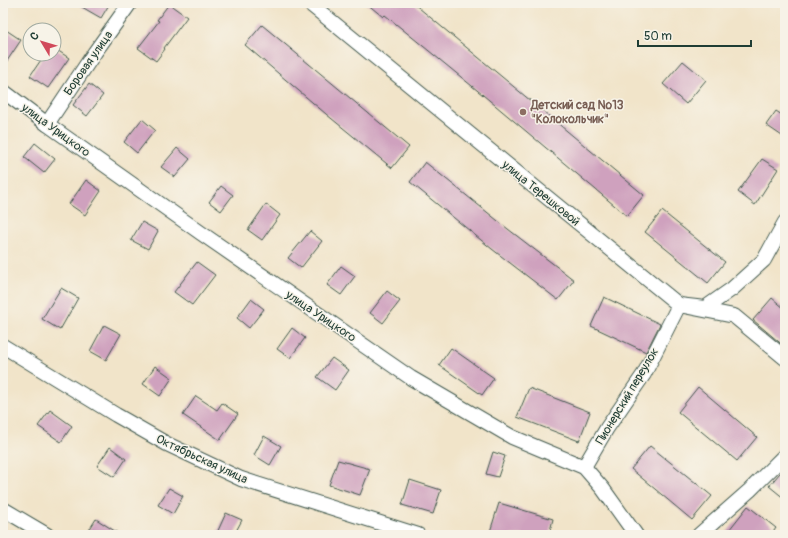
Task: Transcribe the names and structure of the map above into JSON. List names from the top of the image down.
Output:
{
  "streets": {
    "street": [
      "Боровая улица",
      "улица Урицкого",
      "улица Терешковой",
      "Пионерский переулок",
      "Октябрьская улица"
    ]
  },
  "crossings": [
    ["Боровая улица", "улица Урицкого"],
    ["улица Урицкого", "Пионерский переулок"],
    ["улица Терешковой", "Пионерский переулок"]
  ],
  "places": ["Детский сад №13 \"Колокольчик\""],
  "scale_bar": "50 m",
  "north": "top left"
}
